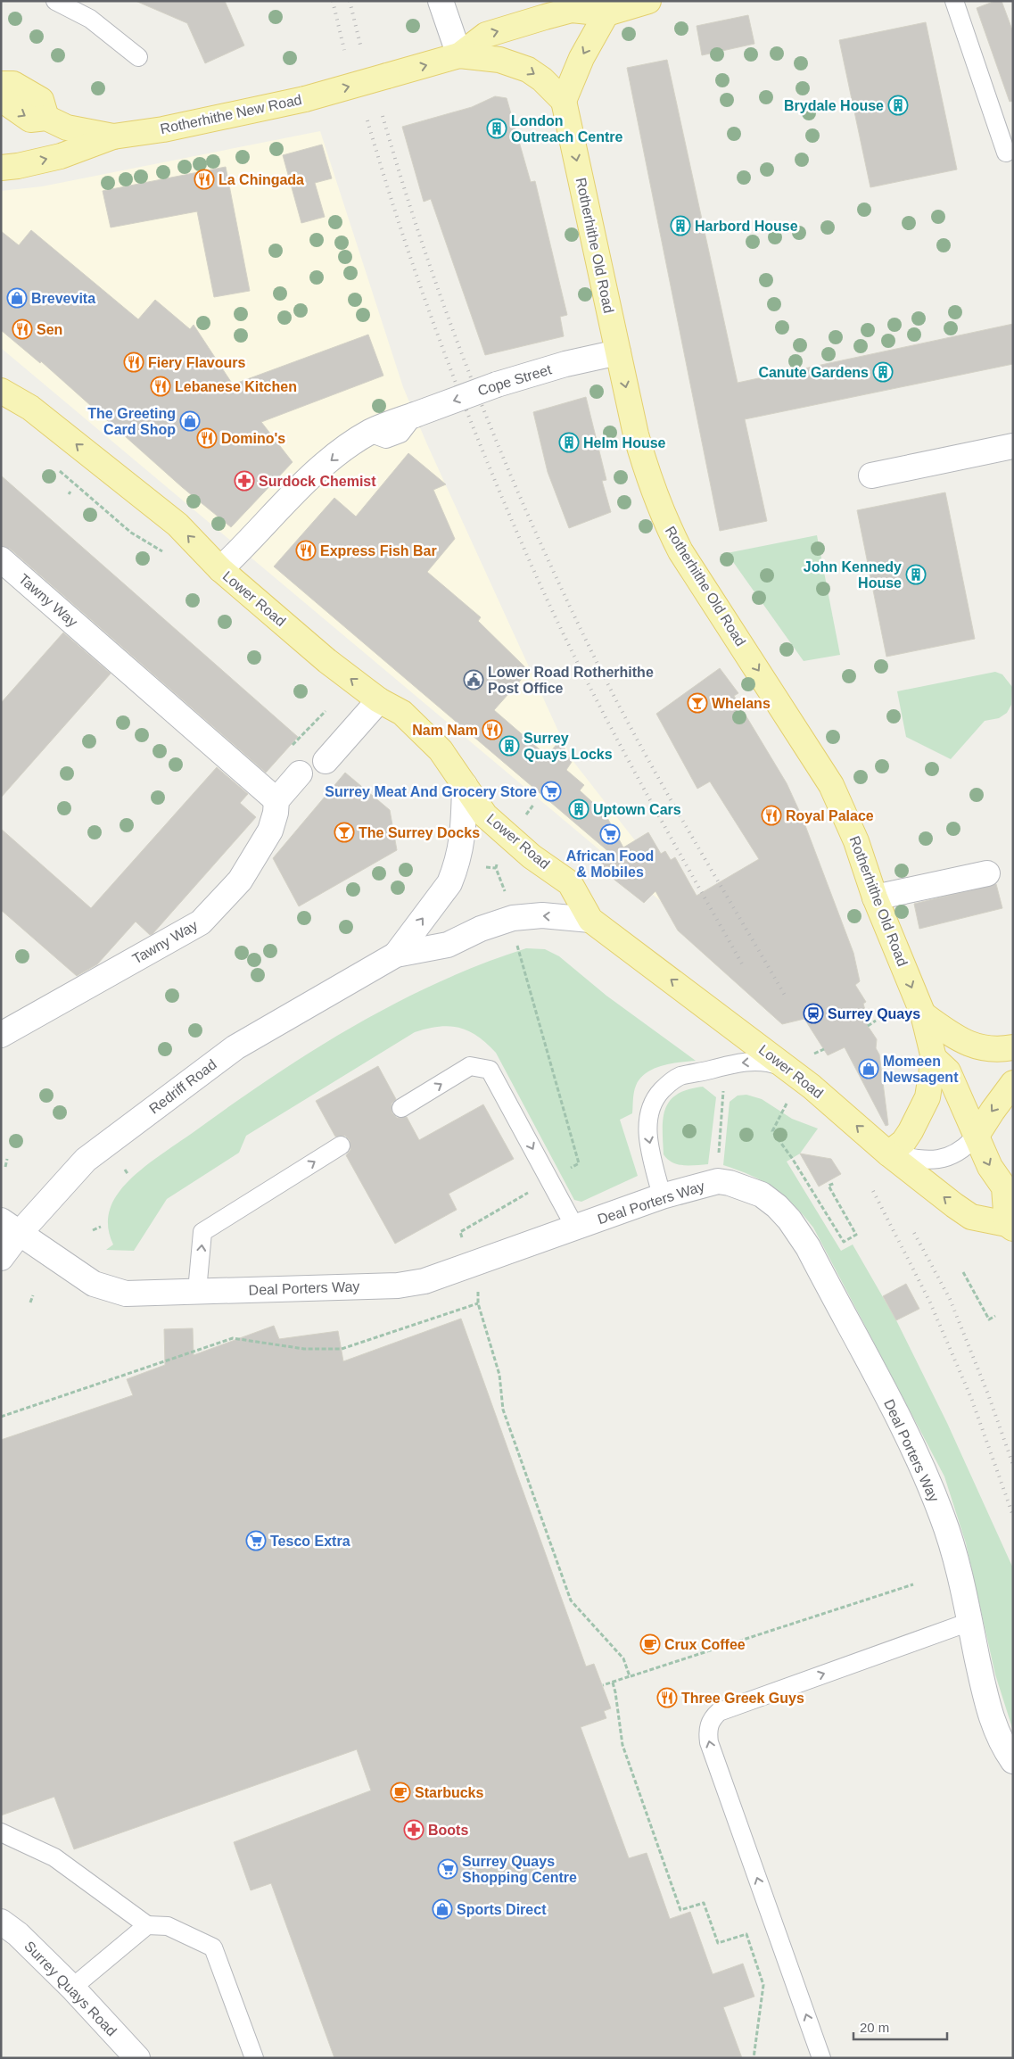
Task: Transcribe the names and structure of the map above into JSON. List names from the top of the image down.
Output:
{
  "streets": {
    "main road": ["Rotherhithe New Road", "Rotherhithe Old Road", "Lower Road"],
    "street": [
      "Cope Street",
      "Tawny Way",
      "Redriff Road",
      "Deal Porters Way",
      "Surrey Quays Road"
    ]
  },
  "crossings": [
    ["Rotherhithe New Road", "Rotherhithe Old Road"],
    ["Rotherhithe Old Road", "Cope Street"],
    ["Rotherhithe Old Road", "Lower Road"],
    ["Cope Street", "Lower Road"],
    ["Lower Road", "Redriff Road"],
    ["Redriff Road", "Deal Porters Way"]
  ],
  "one_way": [
    "Rotherhithe New Road",
    "Rotherhithe Old Road",
    "Cope Street",
    "Lower Road"
  ],
  "places": {
    "building": [
      "Brydale House",
      "London Outreach Centre",
      "Harbord House",
      "Canute Gardens",
      "Helm House",
      "John Kennedy House",
      "Surrey Quays Locks",
      "Uptown Cars"
    ],
    "restaurant": [
      "La Chingada",
      "Sen",
      "Fiery Flavours",
      "Lebanese Kitchen",
      "Domino's",
      "Express Fish Bar",
      "Nam Nam",
      "Royal Palace",
      "Three Greek Guys"
    ],
    "shop": [
      "Brevevita",
      "The Greeting Card Shop",
      "Momeen Newsagent",
      "Sports Direct"
    ],
    "pharmacy": ["Surdock Chemist", "Boots"],
    "public building": ["Lower Road Rotherhithe Post Office"],
    "bar": ["Whelans", "The Surrey Docks"],
    "supermarket": [
      "Surrey Meat And Grocery Store",
      "African Food & Mobiles",
      "Tesco Extra",
      "Surrey Quays Shopping Centre"
    ],
    "station": ["Surrey Quays"],
    "cafe": ["Crux Coffee", "Starbucks"]
  },
  "scale_bar": "20 m"
}
